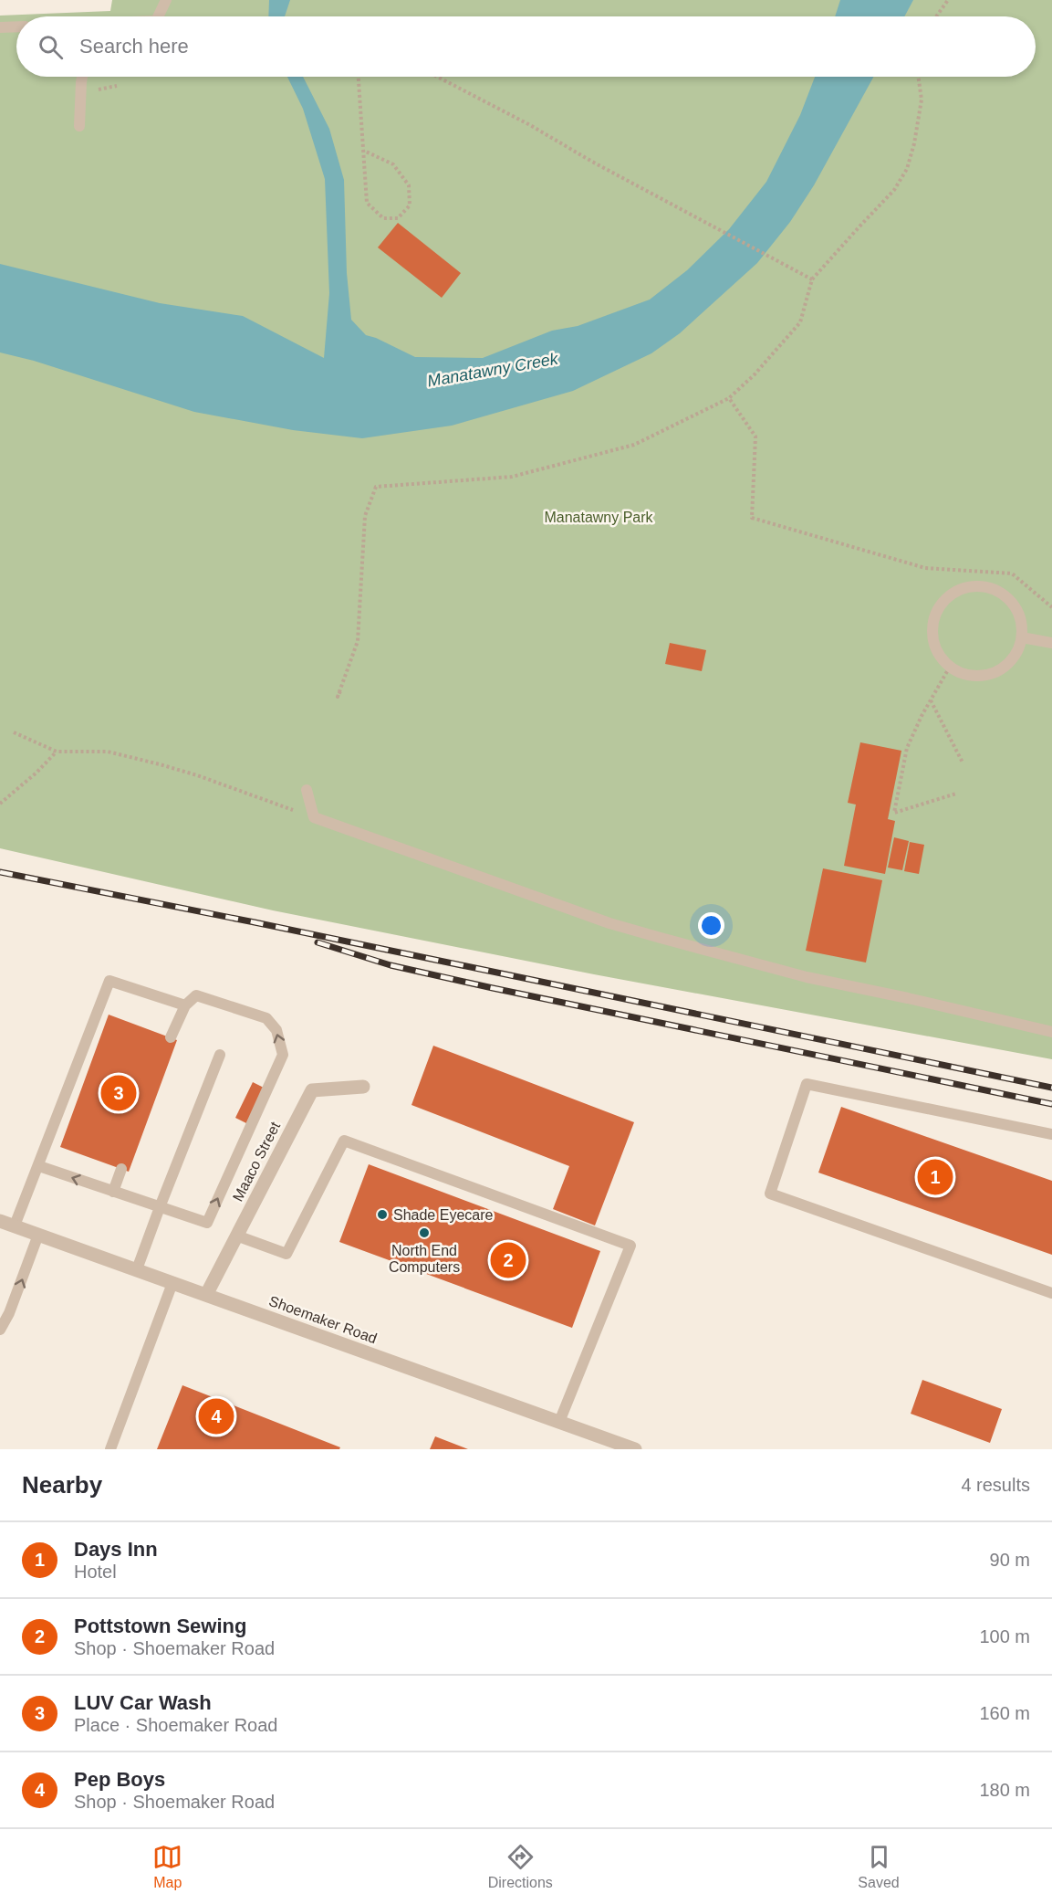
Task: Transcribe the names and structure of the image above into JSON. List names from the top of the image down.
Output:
{
  "streets": {
    "street": ["Maaco Street", "Shoemaker Road"]
  },
  "crossings": [
    ["Maaco Street", "Shoemaker Road"]
  ],
  "water": ["Manatawny Creek"],
  "parks": ["Manatawny Park"],
  "places": ["Shade Eyecare", "North End Computers"],
  "page": {
    "search": "Search here",
    "pins": [
      "3",
      "1",
      "2",
      "4"
    ],
    "heading": ["Nearby", "4 results"],
    "list": [
      {
        "mark": "1",
        "name": "Days Inn",
        "note": "Hotel",
        "value": "90 m"
      },
      {
        "mark": "2",
        "name": "Pottstown Sewing",
        "note": "Shop · Shoemaker Road",
        "value": "100 m"
      },
      {
        "mark": "3",
        "name": "LUV Car Wash",
        "note": "Place · Shoemaker Road",
        "value": "160 m"
      },
      {
        "mark": "4",
        "name": "Pep Boys",
        "note": "Shop · Shoemaker Road",
        "value": "180 m"
      }
    ],
    "nav": ["Map", "Directions", "Saved"]
  }
}
